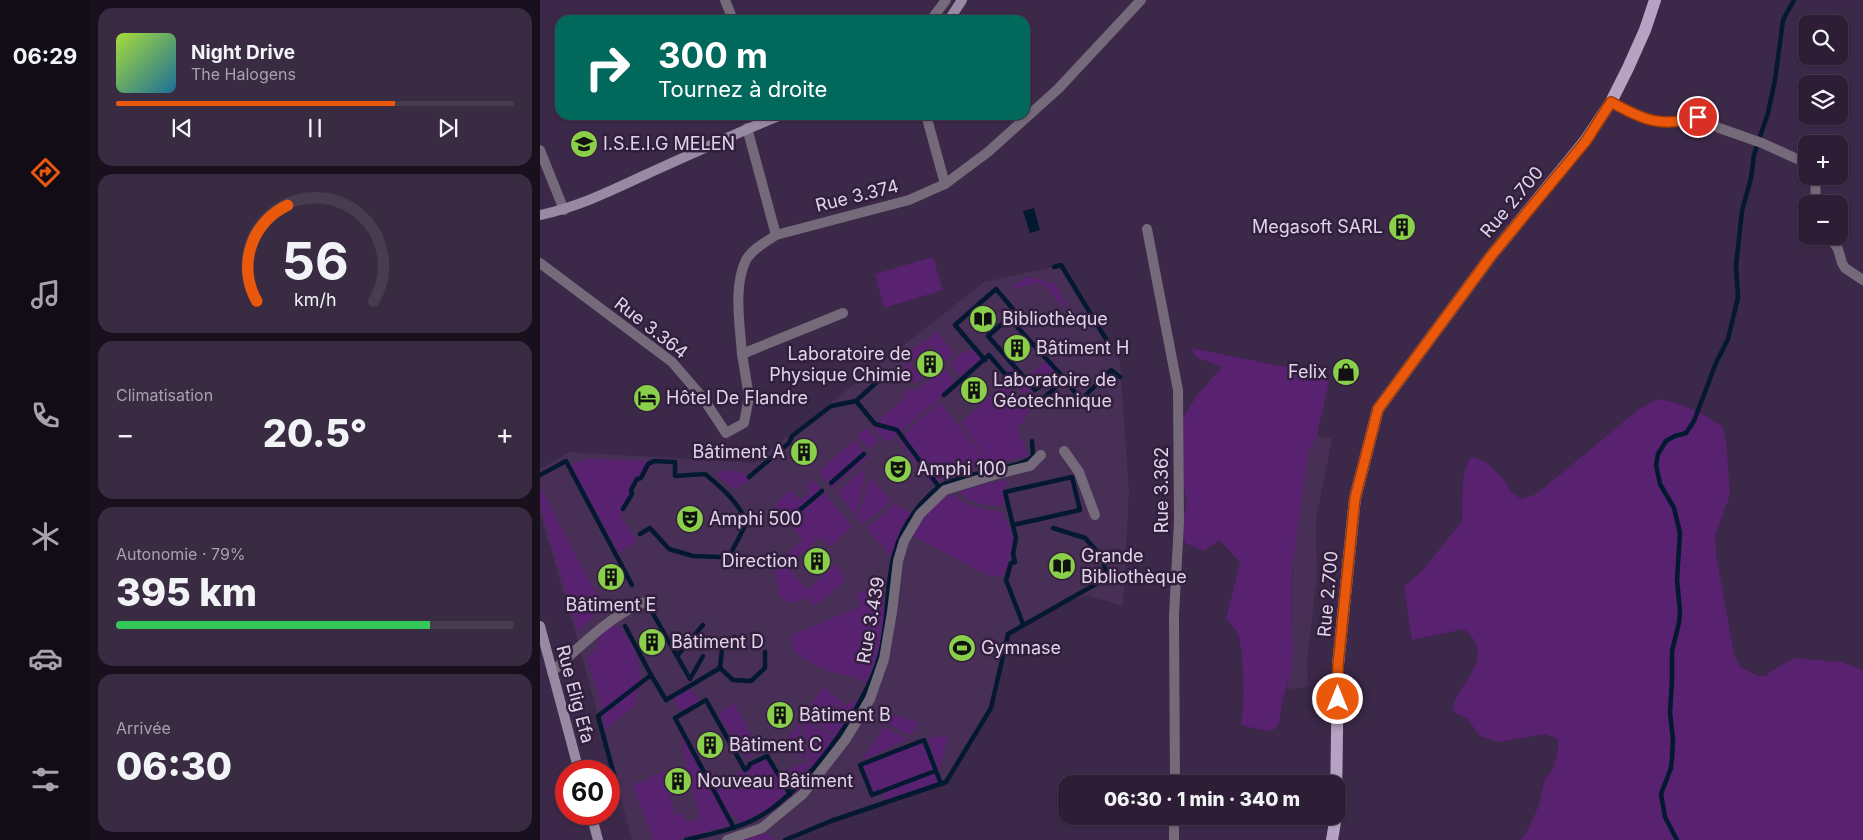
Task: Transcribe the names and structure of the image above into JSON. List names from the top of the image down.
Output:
{
  "streets": {
    "main road": ["Rue 2.700", "Rue Elig Efa"],
    "street": [
      "Rue 3.374",
      "Rue 3.364",
      "Rue 3.362",
      "Rue 3.439"
    ]
  },
  "crossings": [
    ["Rue 3.374", "Rue 3.364"]
  ],
  "places": {
    "school or university": ["I.S.E.I.G MELEN"],
    "building": [
      "Megasoft SARL",
      "Bâtiment H",
      "Laboratoire de Physique Chimie",
      "Laboratoire de Géotechnique",
      "Bâtiment A",
      "Direction",
      "Bâtiment E",
      "Bâtiment D",
      "Bâtiment B",
      "Bâtiment C",
      "Nouveau Bâtiment"
    ],
    "library": ["Bibliothèque", "Grande Bibliothèque"],
    "shop": ["Felix"],
    "hotel": ["Hôtel De Flandre"],
    "theatre": ["Amphi 100", "Amphi 500"],
    "sports": ["Gymnase"]
  },
  "page": {
    "tabs": "06:29",
    "map_buttons": ["+", "−"],
    "turn": ["300 m", "Tournez à droite"],
    "song": ["Night Drive", "The Halogens"],
    "tile": [
      "Climatisation",
      ["Autonomie · 79%", "395 km"],
      ["Arrivée", "06:30"]
    ],
    "heat": ["−", "20.5°", "+"],
    "limit": "60",
    "trip": "06:30 · 1 min · 340 m",
    "gauge": ["56", "km/h"]
  }
}
